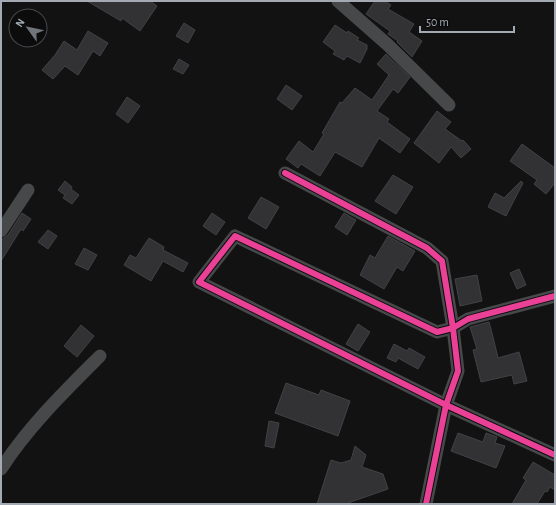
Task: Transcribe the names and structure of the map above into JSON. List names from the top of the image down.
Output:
{
  "scale_bar": "50 m",
  "north": "top left"
}
